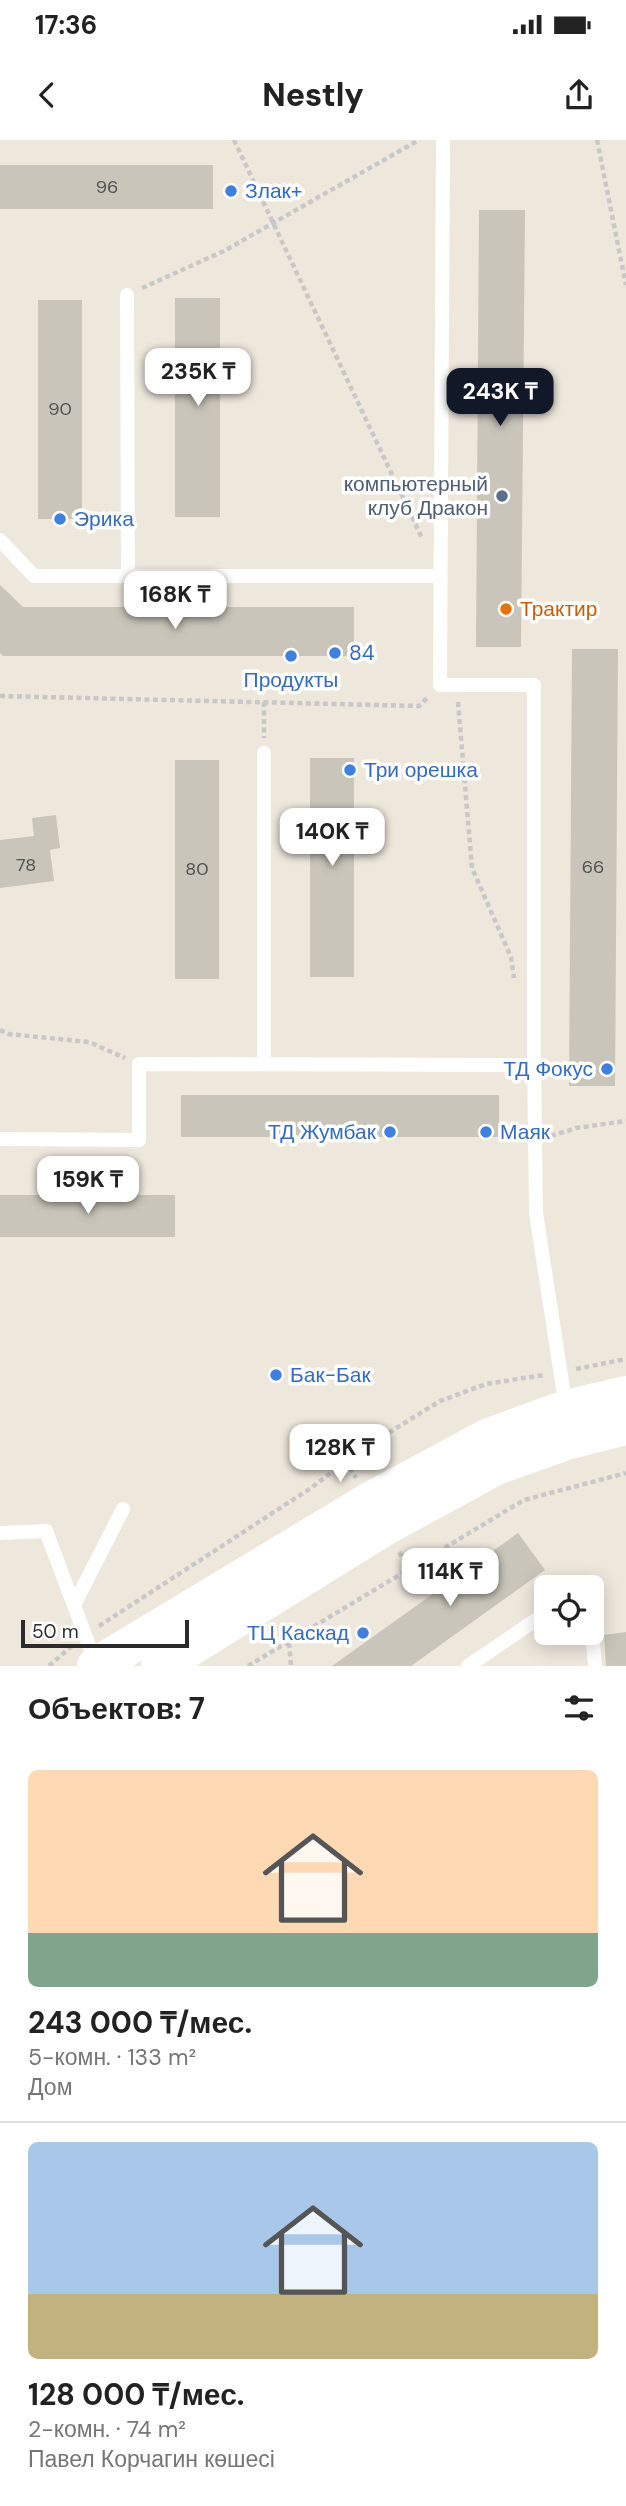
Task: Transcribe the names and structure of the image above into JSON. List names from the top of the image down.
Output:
{
  "places": [
    "Злак+",
    "компьютерный клуб Дракон",
    "Эрика",
    "Трактир",
    "84",
    "Продукты",
    "Три орешка",
    "ТД Фокус",
    "ТД Жумбак",
    "Маяк",
    "Бак-Бак",
    "ТЦ Каскад"
  ],
  "house_numbers": [
    "96",
    "90",
    "78",
    "66",
    "80"
  ],
  "scale_bar": "50 m",
  "page": {
    "status": "17:36",
    "header": "Nestly",
    "price": [
      "235K ₸",
      "243K ₸",
      "168K ₸",
      "140K ₸",
      "159K ₸",
      "128K ₸",
      "114K ₸"
    ],
    "scale": "50 m",
    "heading": "Объектов: 7",
    "list": [
      {
        "name": "243 000 ₸/мес.",
        "note": "5-комн. · 133 m² · Дом"
      },
      {
        "name": "128 000 ₸/мес.",
        "note": "2-комн. · 74 m² · Павел Корчагин көшесі"
      }
    ]
  }
}
